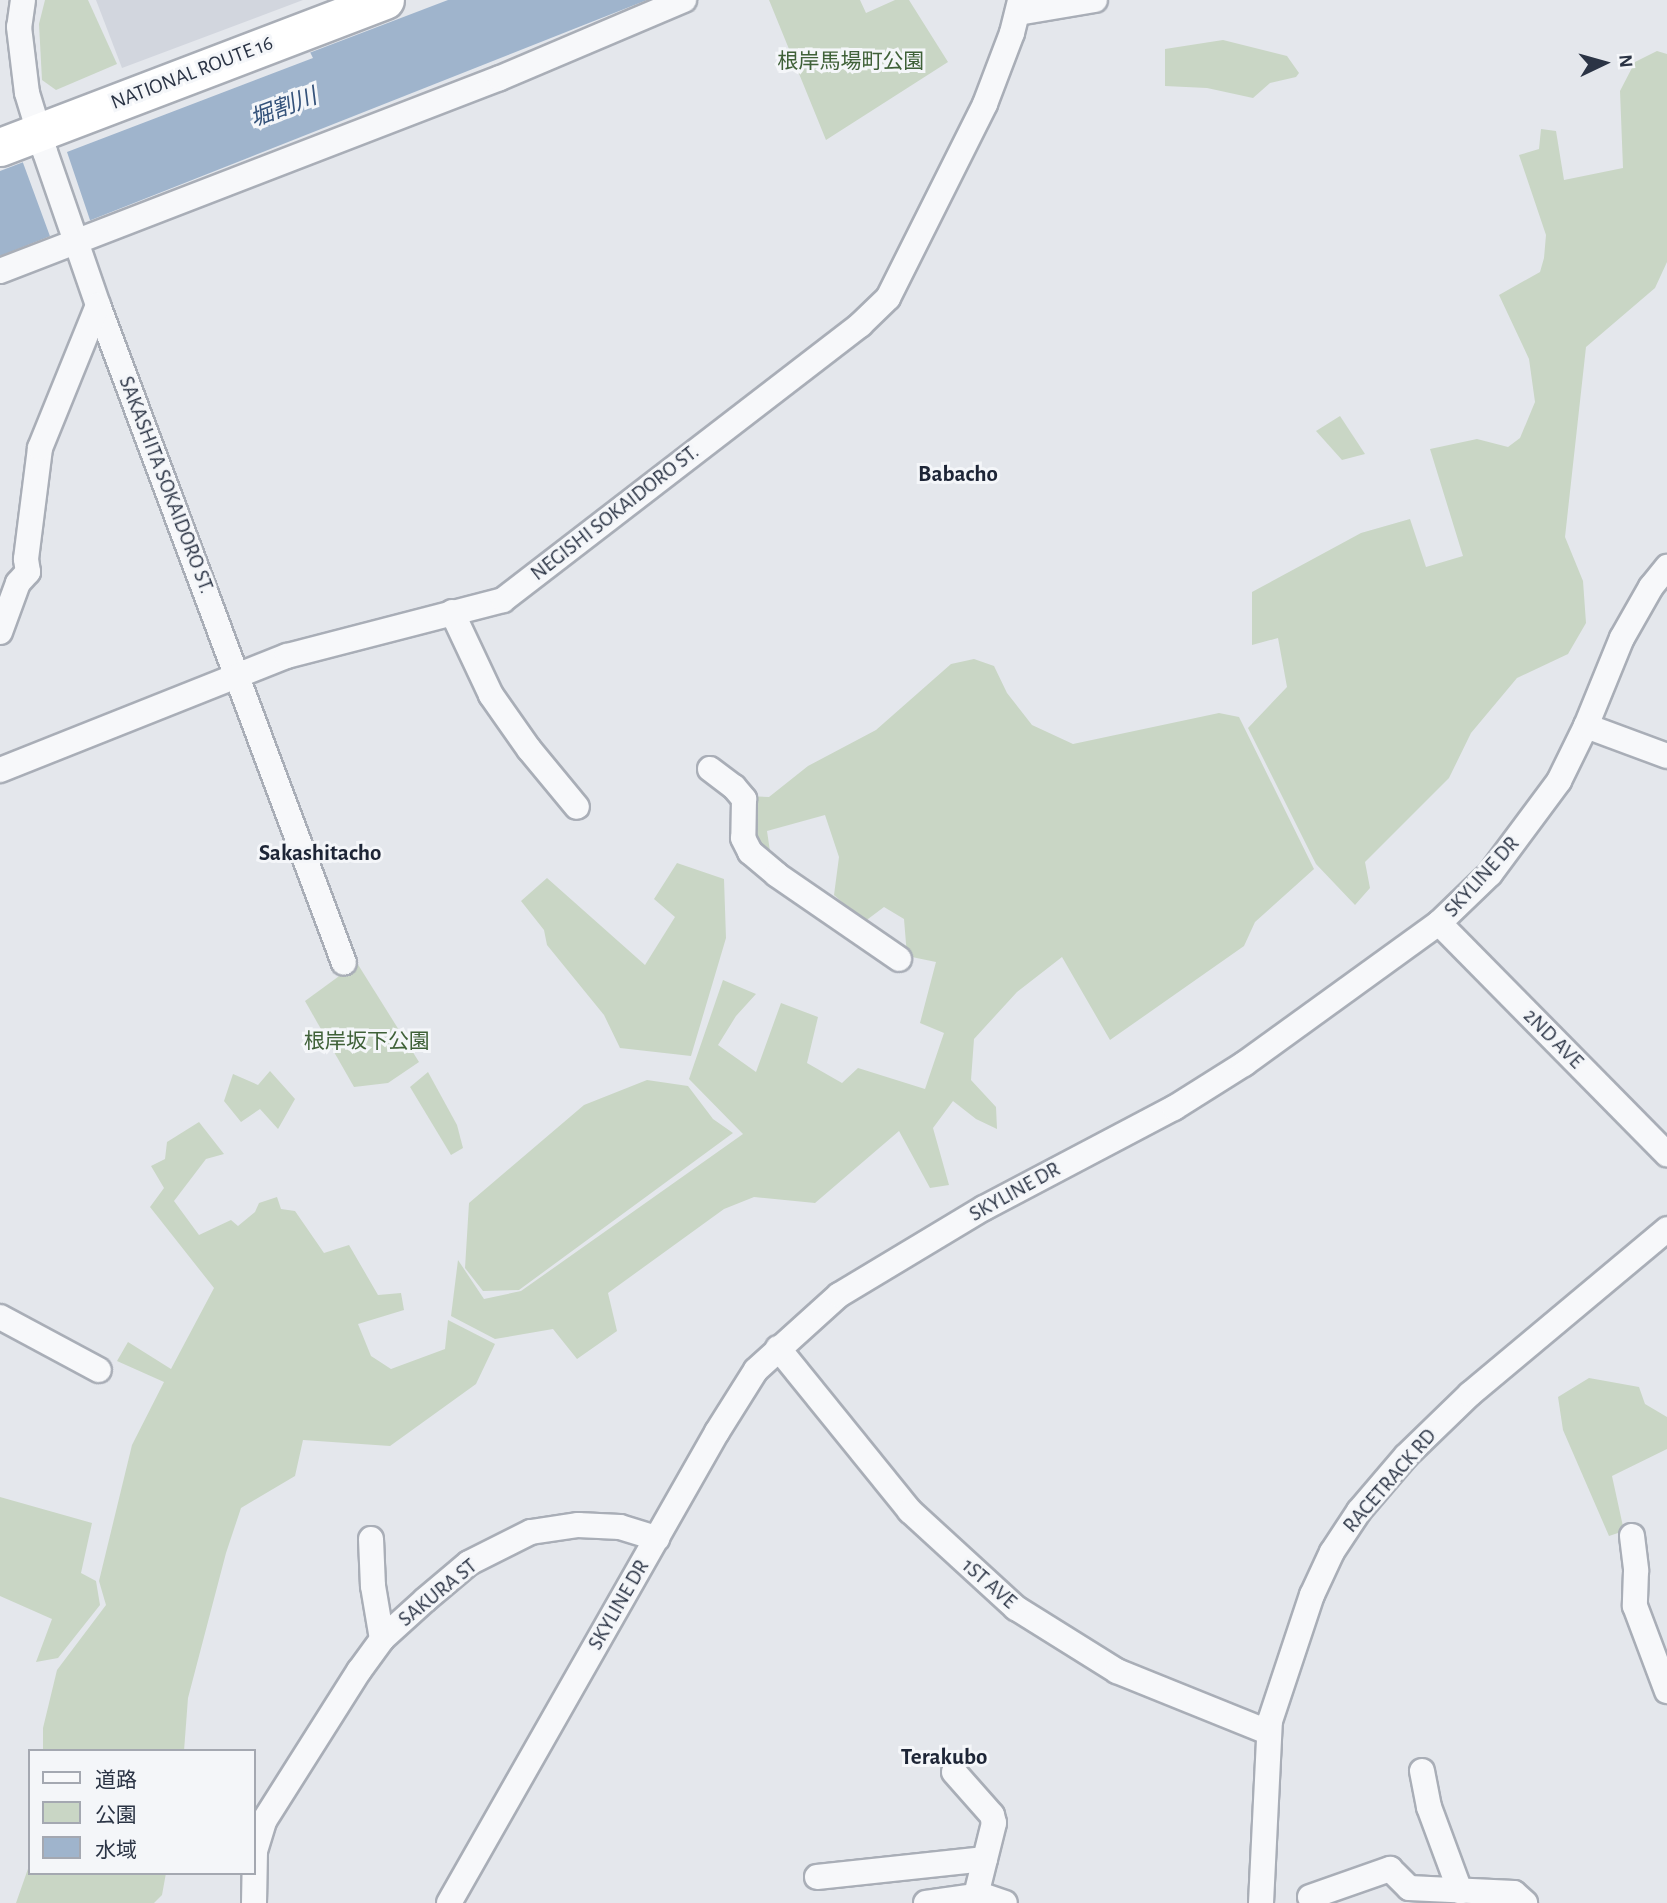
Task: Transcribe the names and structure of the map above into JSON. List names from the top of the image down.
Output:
{
  "streets": {
    "highway": ["NATIONAL ROUTE 16"],
    "street": [
      "SAKASHITA SOKAIDORO ST.",
      "NEGISHI SOKAIDORO ST.",
      "SKYLINE DR",
      "2ND AVE",
      "RACETRACK RD",
      "1ST AVE",
      "SAKURA ST"
    ]
  },
  "crossings": [
    ["NATIONAL ROUTE 16", "SAKASHITA SOKAIDORO ST."],
    ["SAKASHITA SOKAIDORO ST.", "NEGISHI SOKAIDORO ST."],
    ["SKYLINE DR", "2ND AVE"],
    ["SKYLINE DR", "1ST AVE"],
    ["SKYLINE DR", "SAKURA ST"],
    ["RACETRACK RD", "1ST AVE"]
  ],
  "districts": ["Babacho", "Sakashitacho", "Terakubo"],
  "water": ["堀割川"],
  "parks": ["根岸馬場町公園", "根岸坂下公園"],
  "legend": ["道路", "公園", "水域"],
  "north": "right"
}
